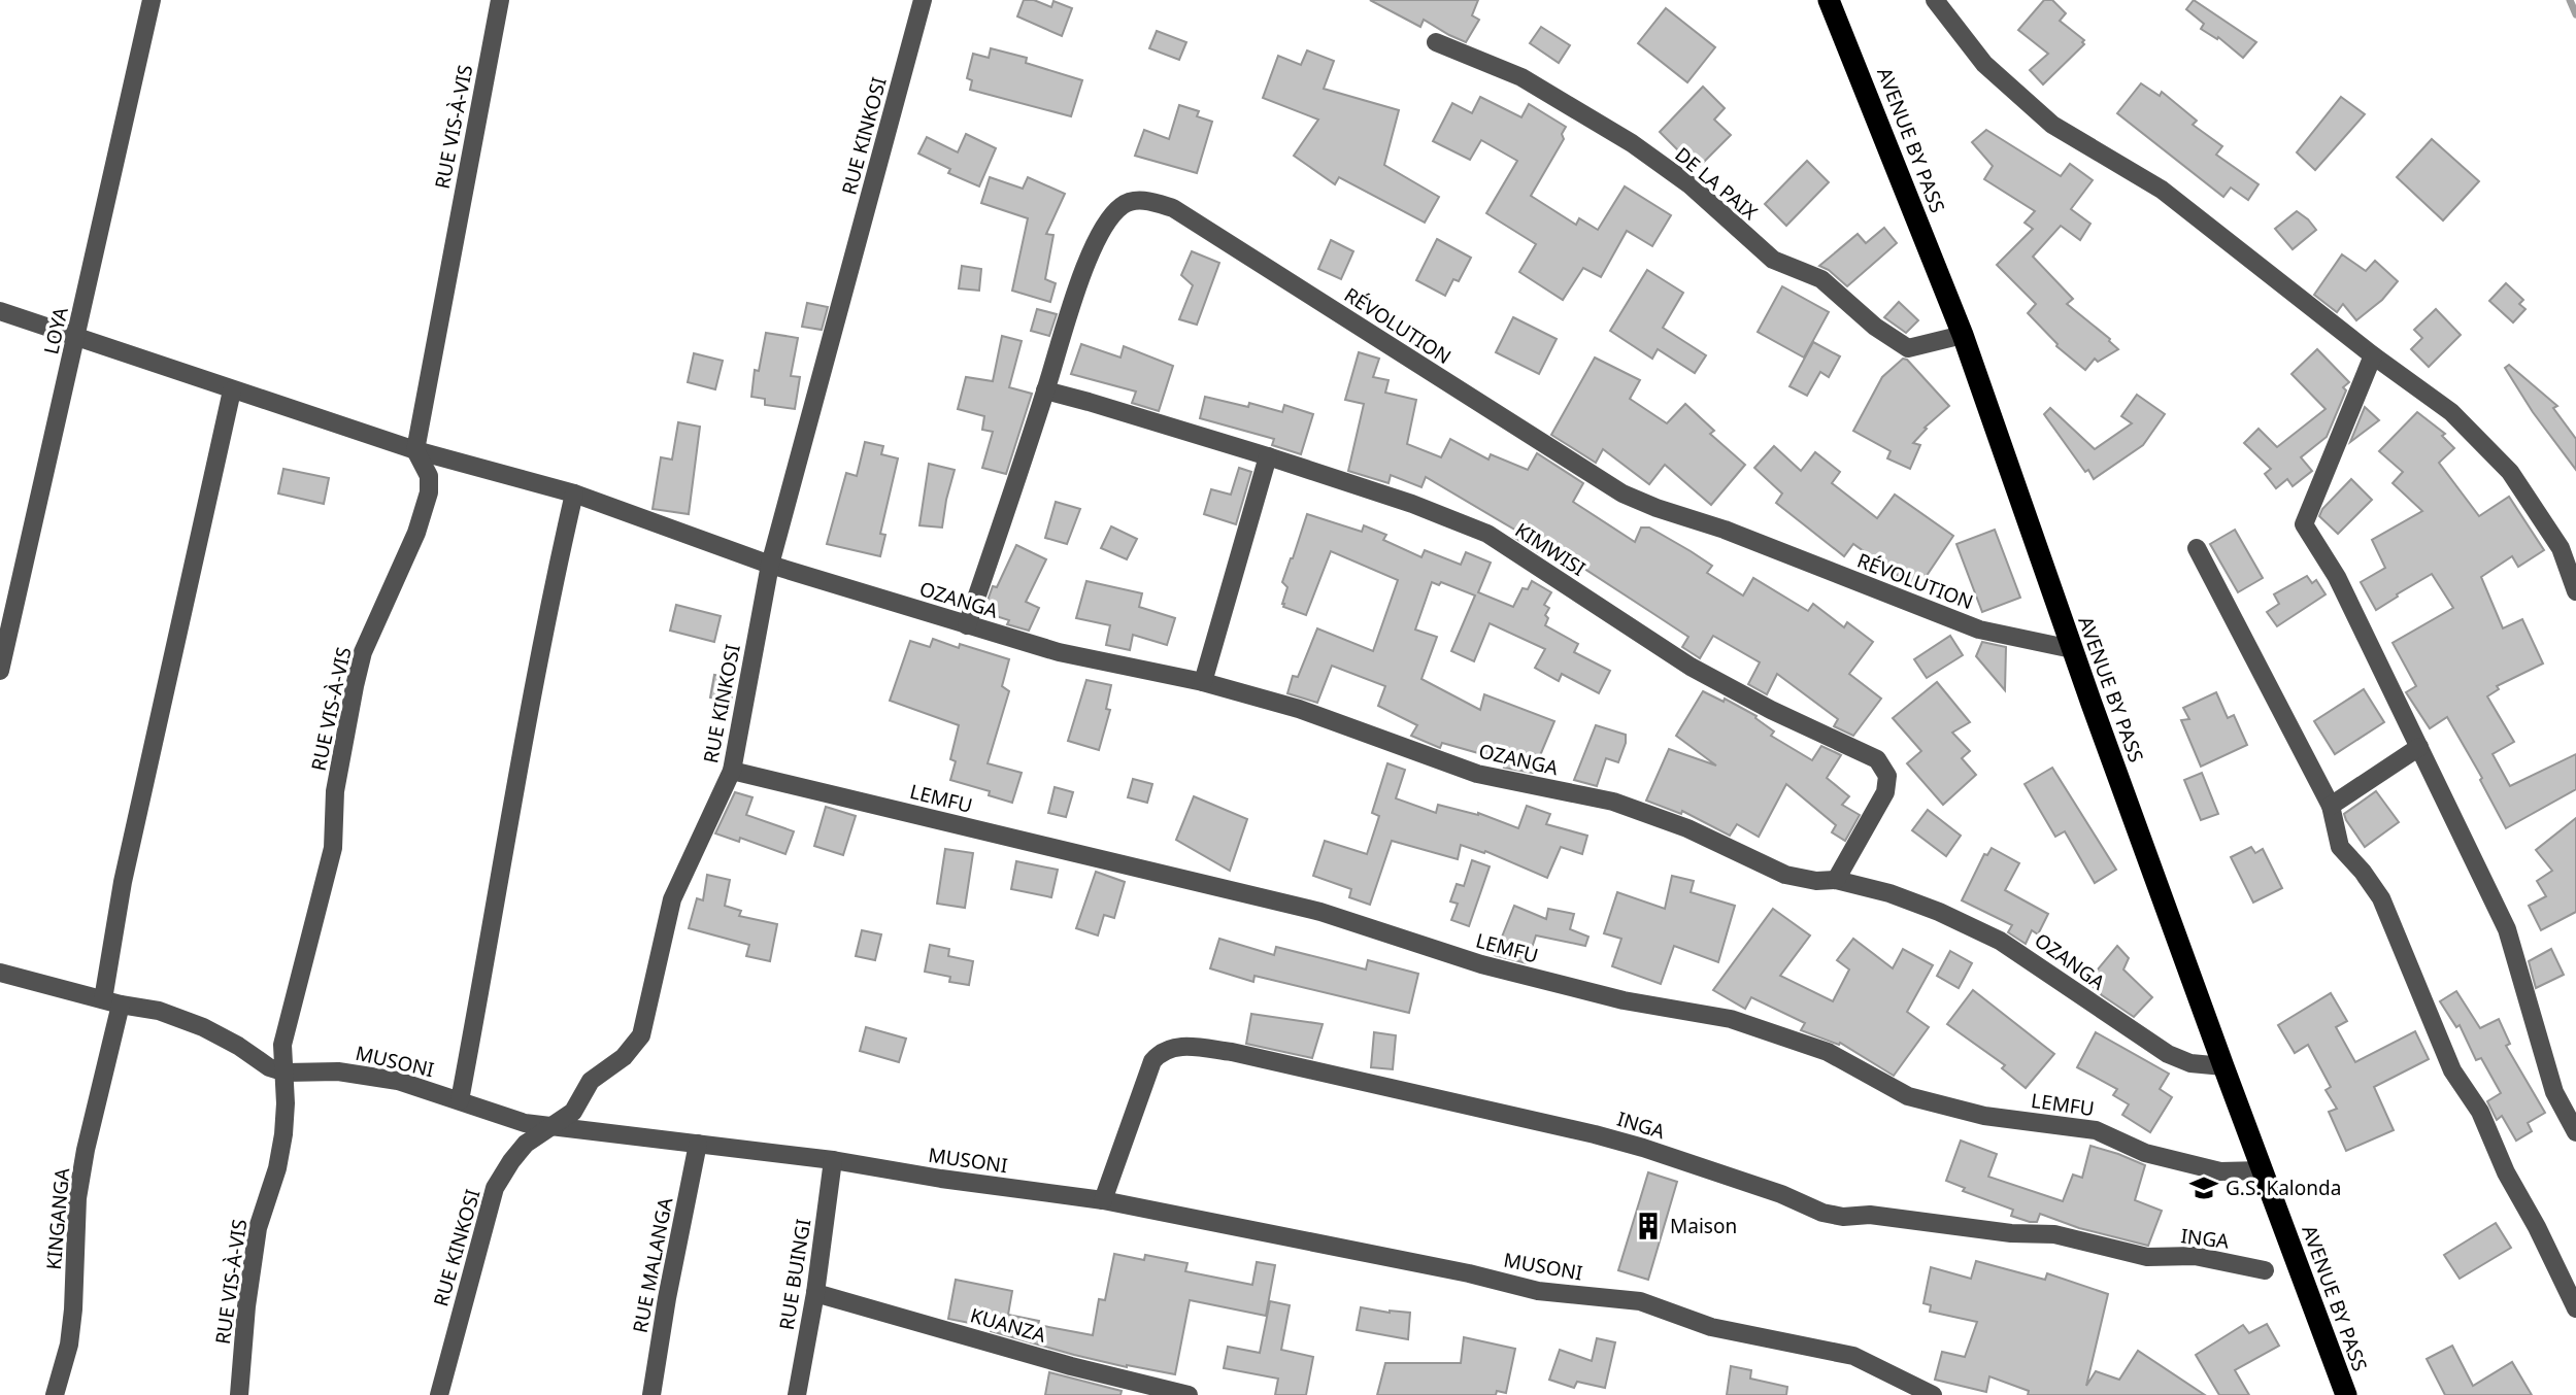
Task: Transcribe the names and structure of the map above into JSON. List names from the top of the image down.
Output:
{
  "streets": {
    "highway": ["AVENUE BY PASS"],
    "street": [
      "RUE VIS-À-VIS",
      "RUE KINKOSI",
      "DE LA PAIX",
      "RÉVOLUTION",
      "LOYA",
      "KIMWISI",
      "OZANGA",
      "LEMFU",
      "MUSONI",
      "INGA",
      "KINGANGA",
      "RUE MALANGA",
      "RUE BUINGI",
      "KUANZA"
    ]
  },
  "crossings": [
    ["RUE VIS-À-VIS", "OZANGA"],
    ["RUE VIS-À-VIS", "MUSONI"],
    ["RUE KINKOSI", "OZANGA"],
    ["RUE KINKOSI", "LEMFU"],
    ["RUE KINKOSI", "MUSONI"],
    ["AVENUE BY PASS", "DE LA PAIX"],
    ["AVENUE BY PASS", "RÉVOLUTION"],
    ["AVENUE BY PASS", "OZANGA"],
    ["AVENUE BY PASS", "LEMFU"],
    ["RÉVOLUTION", "KIMWISI"],
    ["RÉVOLUTION", "OZANGA"],
    ["LOYA", "OZANGA"],
    ["KIMWISI", "OZANGA"],
    ["OZANGA", "KINGANGA"],
    ["MUSONI", "INGA"],
    ["MUSONI", "KINGANGA"],
    ["MUSONI", "RUE MALANGA"],
    ["MUSONI", "RUE BUINGI"],
    ["RUE BUINGI", "KUANZA"]
  ],
  "places": {
    "school or university": ["G.S. Kalonda"],
    "building": ["Maison"]
  }
}
